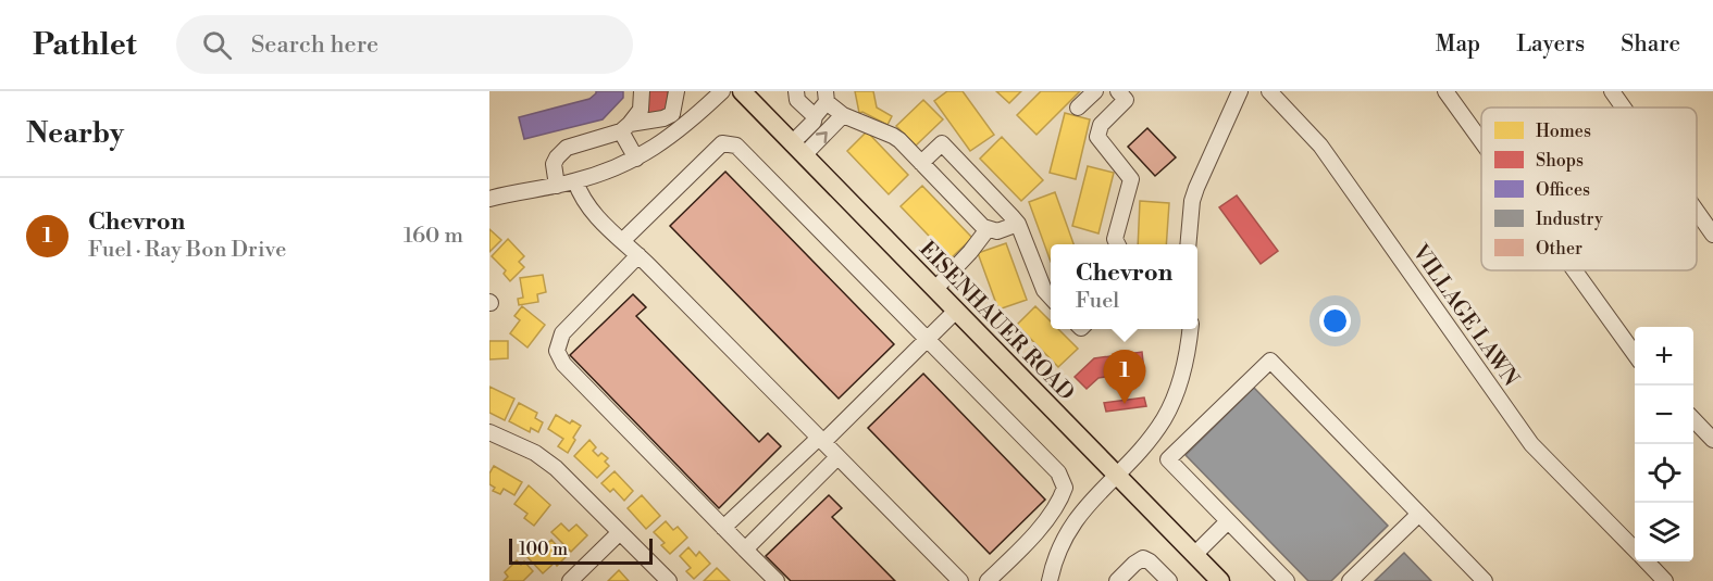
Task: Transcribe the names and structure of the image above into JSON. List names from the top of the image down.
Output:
{
  "streets": {
    "main road": ["EISENHAUER ROAD"],
    "street": ["VILLAGE LAWN"]
  },
  "legend": [
    "Homes",
    "Shops",
    "Offices",
    "Industry",
    "Other"
  ],
  "scale_bar": "100 m",
  "page": {
    "header": "Pathlet",
    "search": "Search here",
    "nav": ["Map", "Layers", "Share"],
    "heading": "Nearby",
    "list": [
      {
        "mark": "1",
        "name": "Chevron",
        "note": "Fuel · Ray Bon Drive",
        "value": "160 m"
      }
    ],
    "popup": ["Chevron", "Fuel"],
    "map_buttons": ["+", "−"],
    "pins": "1",
    "scale": "100 m"
  }
}
